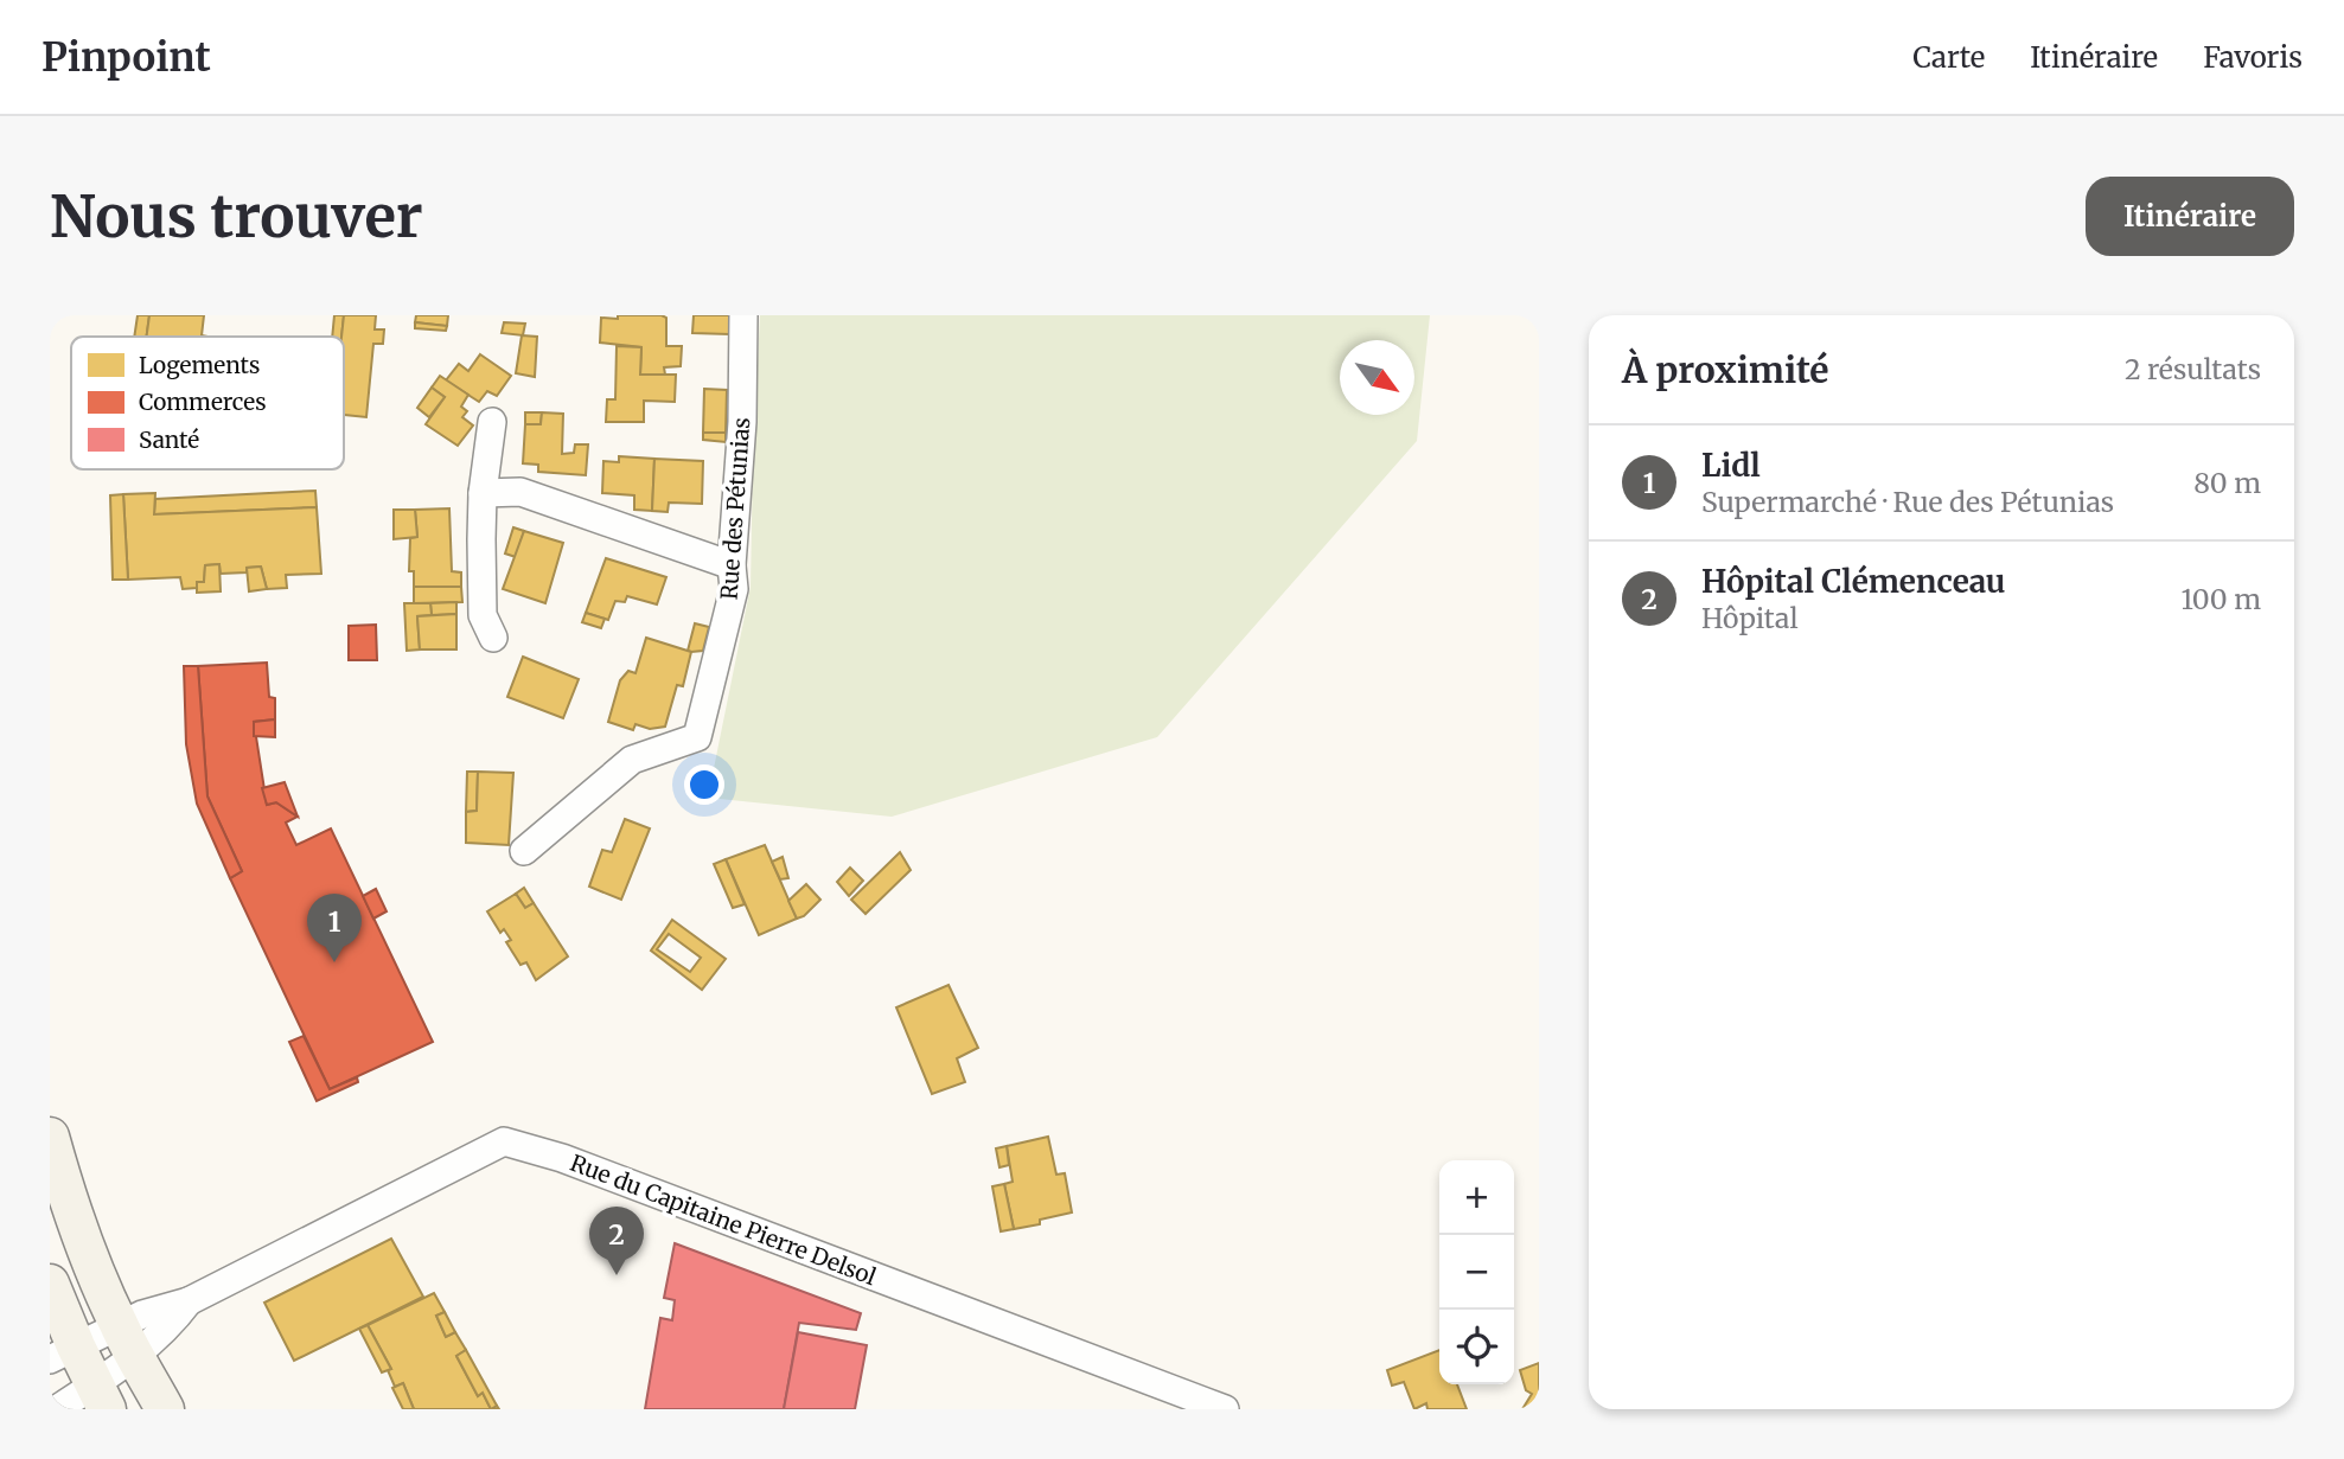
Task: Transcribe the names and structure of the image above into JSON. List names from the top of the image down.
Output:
{
  "streets": {
    "street": ["Rue des Pétunias", "Rue du Capitaine Pierre Delsol"]
  },
  "legend": ["Logements", "Commerces", "Santé"],
  "north": "bottom right",
  "page": {
    "header": "Pinpoint",
    "nav": ["Carte", "Itinéraire", "Favoris"],
    "buttons": "Itinéraire",
    "title": "Nous trouver",
    "heading": ["À proximité", "2 résultats"],
    "list": [
      {
        "mark": "1",
        "name": "Lidl",
        "note": "Supermarché · Rue des Pétunias",
        "value": "80 m"
      },
      {
        "mark": "2",
        "name": "Hôpital Clémenceau",
        "note": "Hôpital",
        "value": "100 m"
      }
    ],
    "pins": ["1", "2"],
    "map_buttons": ["+", "−"]
  }
}
